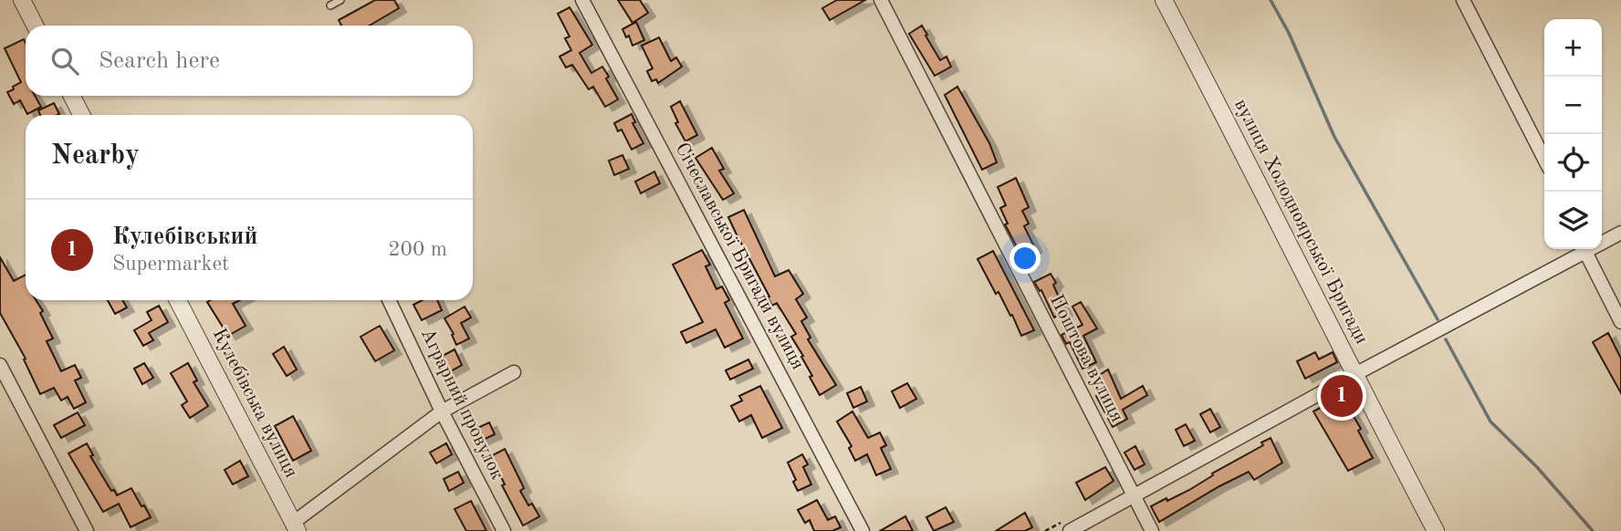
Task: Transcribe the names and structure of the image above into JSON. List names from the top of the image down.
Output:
{
  "streets": {
    "street": [
      "вулиця Холодноярської Бригади",
      "Січеславської Бригади вулиця",
      "Поштова вулиця",
      "Кулебівська вулиця",
      "Аграрний провулок"
    ]
  },
  "page": {
    "map_buttons": ["+", "−"],
    "search": "Search here",
    "heading": "Nearby",
    "list": [
      {
        "mark": "1",
        "name": "Кулебівський",
        "note": "Supermarket",
        "value": "200 m"
      }
    ],
    "pins": "1"
  }
}
